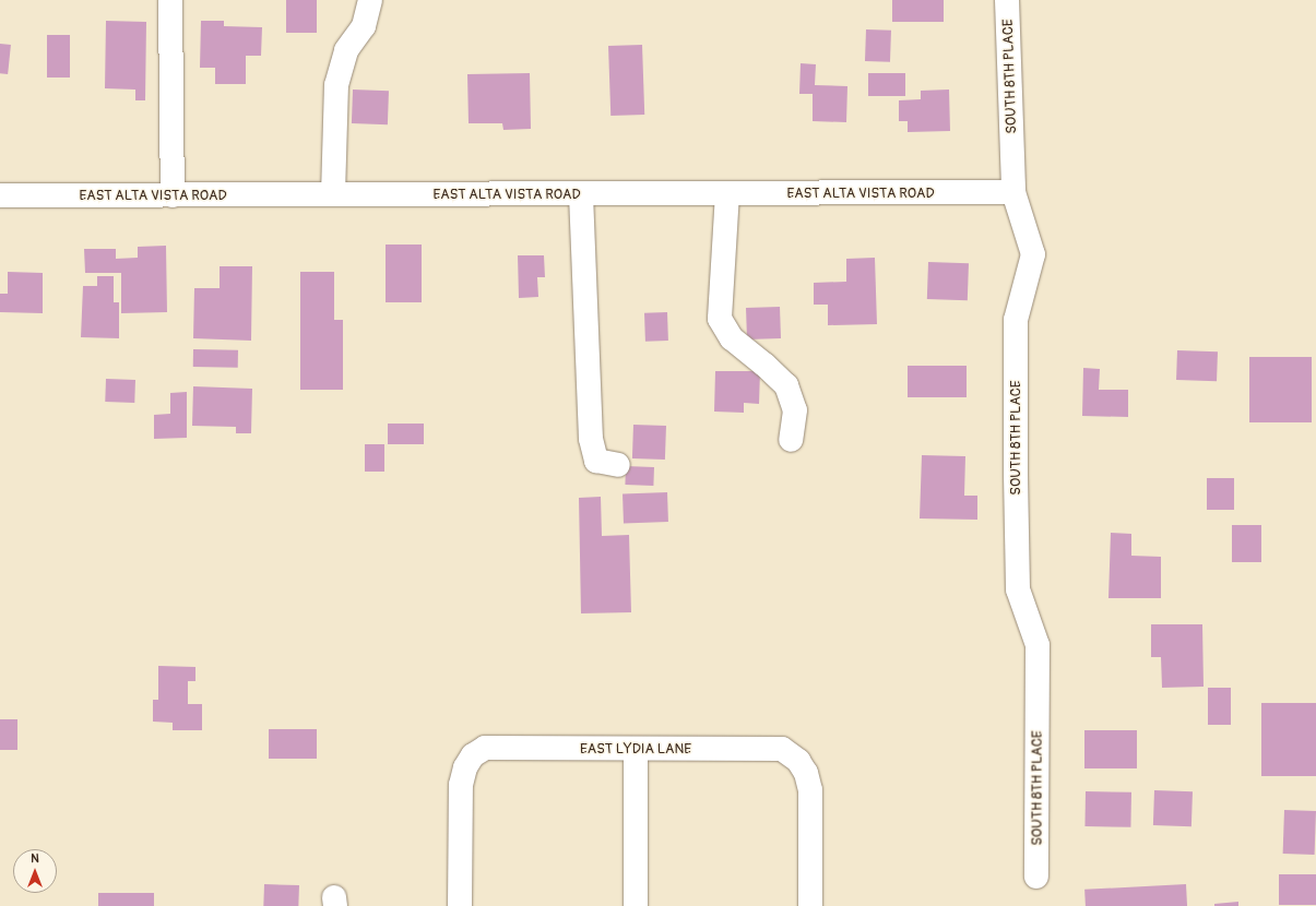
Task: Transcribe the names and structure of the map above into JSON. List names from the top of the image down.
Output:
{
  "streets": {
    "street": ["SOUTH 8TH PLACE", "EAST ALTA VISTA ROAD", "EAST LYDIA LANE"]
  },
  "crossings": [
    ["SOUTH 8TH PLACE", "EAST ALTA VISTA ROAD"]
  ],
  "north": "top"
}
